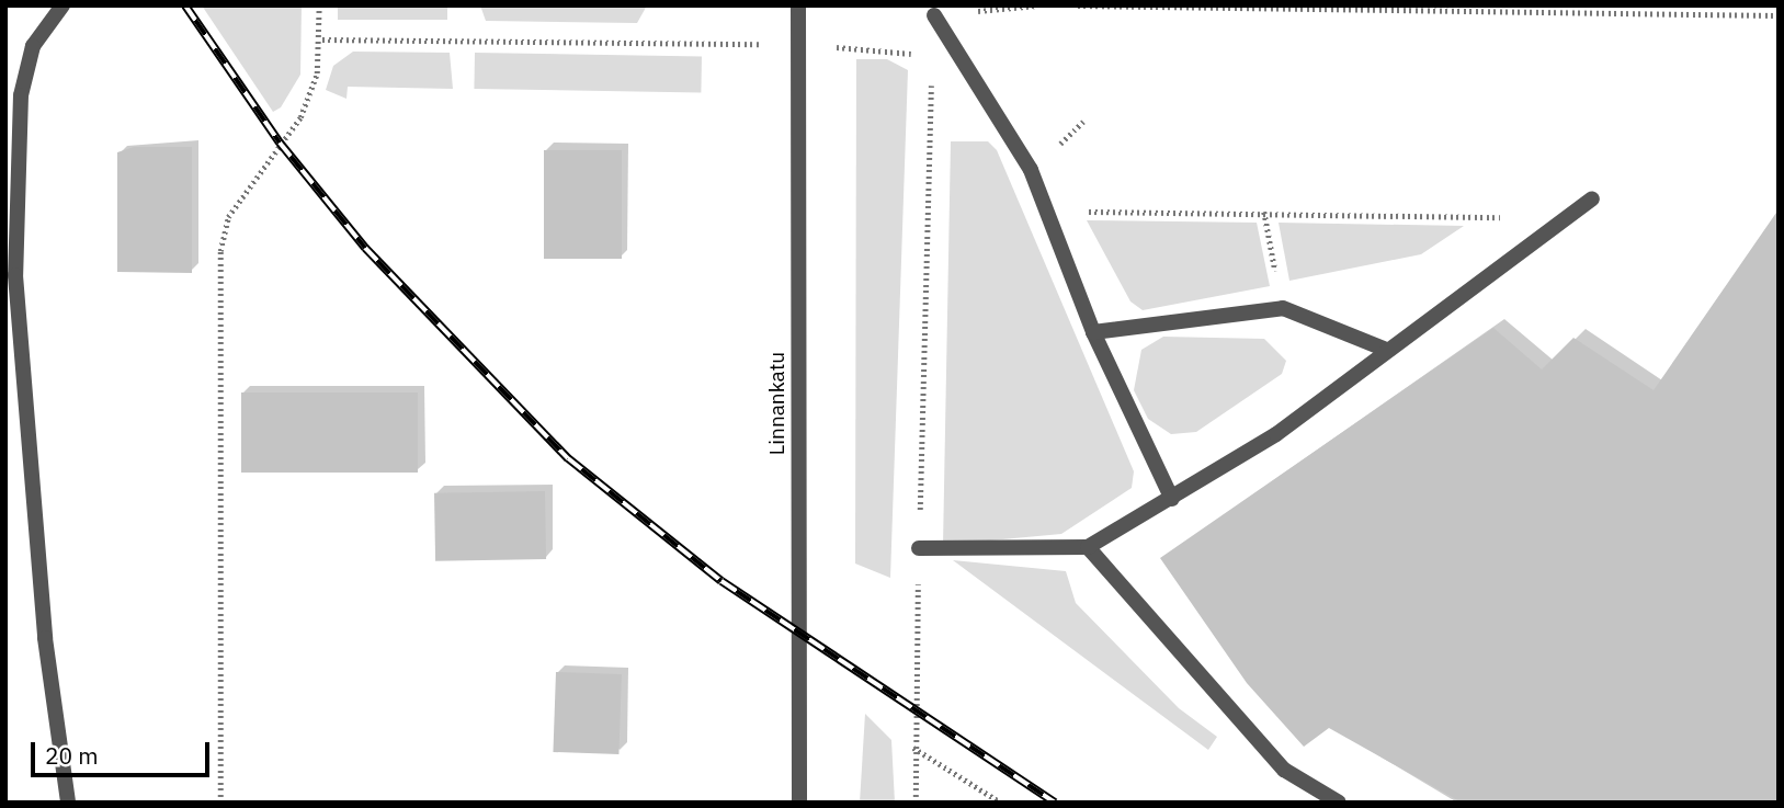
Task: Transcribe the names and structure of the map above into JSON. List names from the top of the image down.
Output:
{
  "streets": {
    "street": ["Linnankatu"]
  },
  "scale_bar": "20 m"
}
